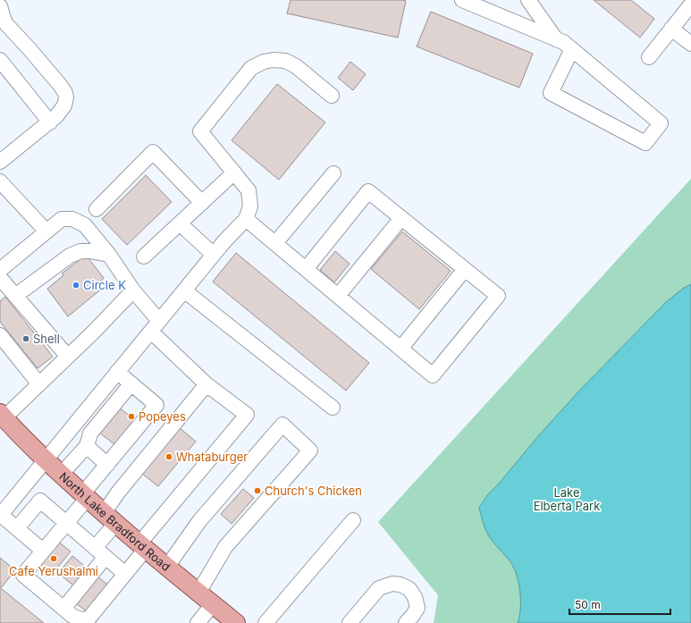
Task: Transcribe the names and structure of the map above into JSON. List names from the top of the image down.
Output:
{
  "streets": {
    "main road": ["North Lake Bradford Road"]
  },
  "parks": ["Lake Elberta Park"],
  "places": [
    "Circle K",
    "Shell",
    "Popeyes",
    "Whataburger",
    "Church's Chicken",
    "Cafe Yerushalmi"
  ],
  "scale_bar": "50 m"
}
